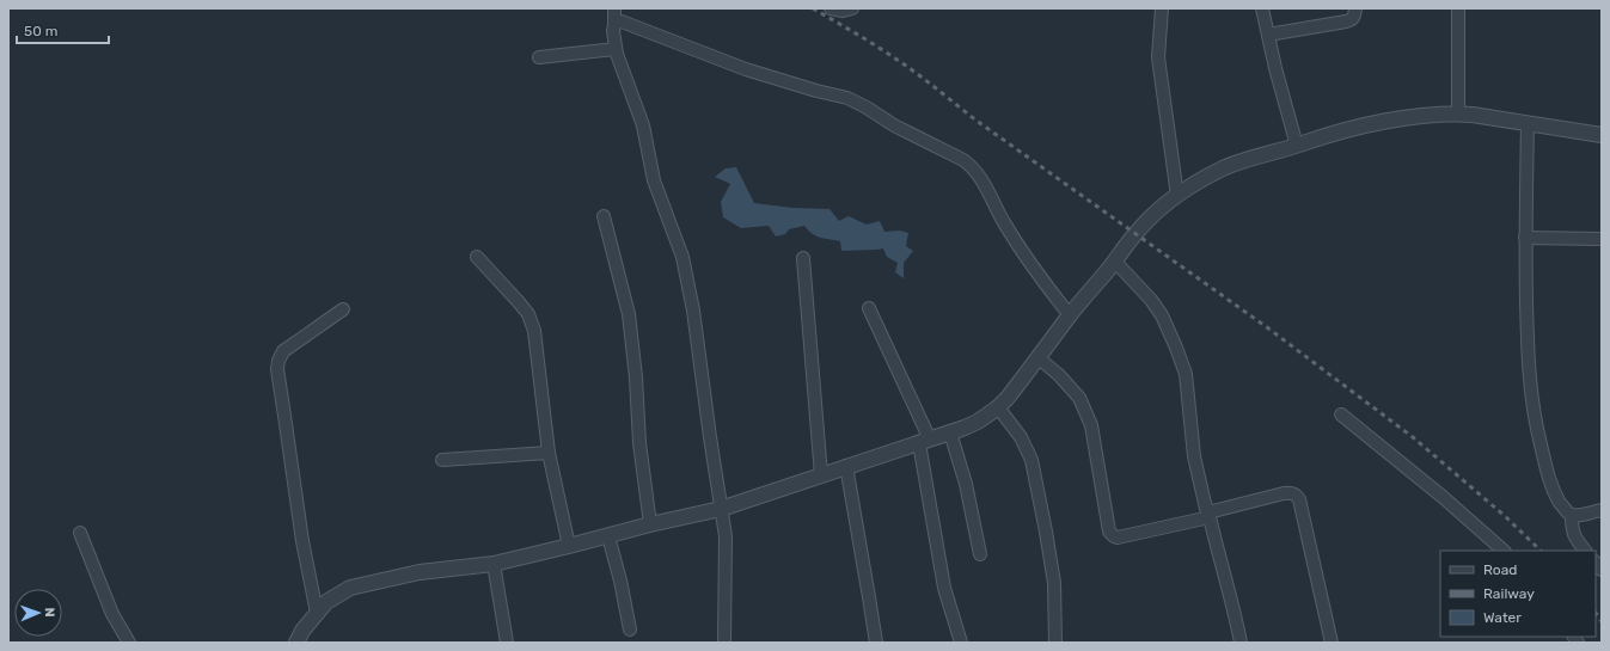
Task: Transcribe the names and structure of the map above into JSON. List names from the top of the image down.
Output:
{
  "legend": ["Road", "Railway", "Water"],
  "scale_bar": "50 m",
  "north": "right"
}
